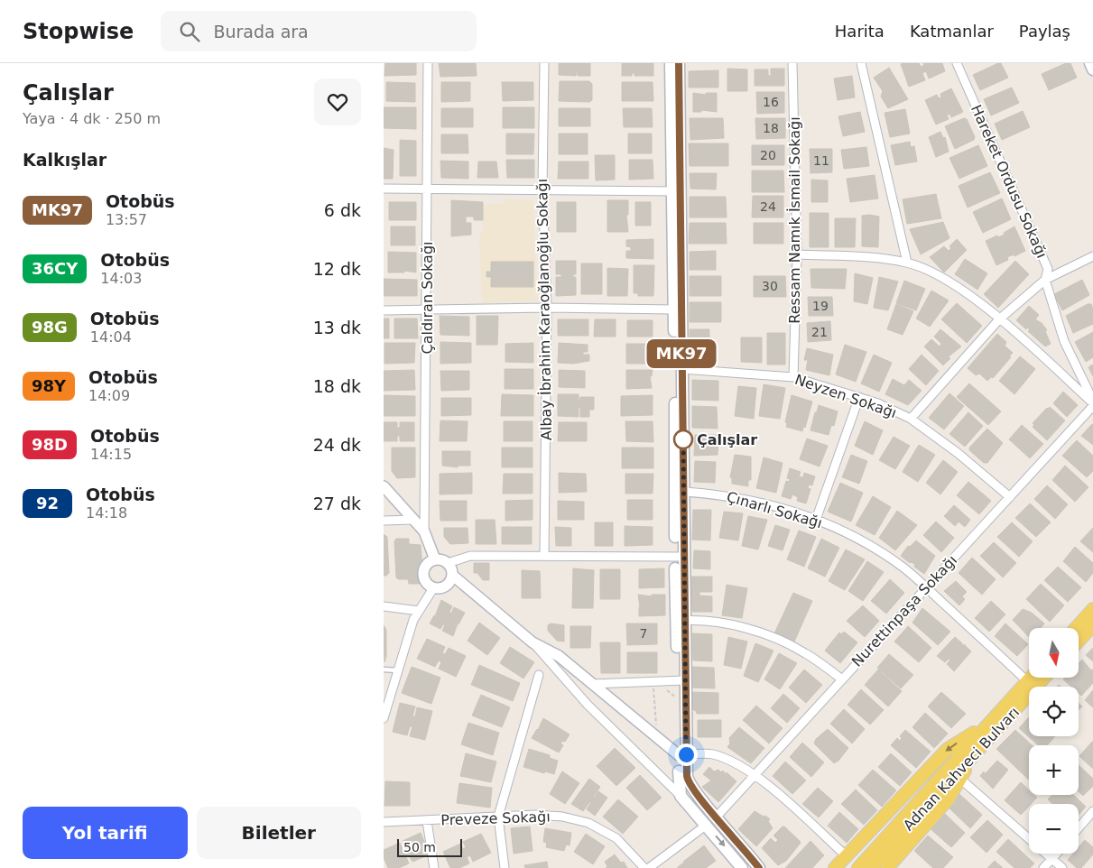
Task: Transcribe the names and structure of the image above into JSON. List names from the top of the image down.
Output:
{
  "streets": {
    "main road": ["Adnan Kahveci Bulvarı"],
    "street": [
      "Hareket Ordusu Sokağı",
      "Ressam Namık İsmail Sokağı",
      "Çaldıran Sokağı",
      "Albay İbrahim Karaoğlanoğlu Sokağı",
      "Neyzen Sokağı",
      "Çınarlı Sokağı",
      "Nurettinpaşa Sokağı",
      "Preveze Sokağı"
    ]
  },
  "crossings": [
    ["Hareket Ordusu Sokağı", "Nurettinpaşa Sokağı"],
    ["Ressam Namık İsmail Sokağı", "Neyzen Sokağı"],
    ["Neyzen Sokağı", "Nurettinpaşa Sokağı"],
    ["Çınarlı Sokağı", "Nurettinpaşa Sokağı"],
    ["Çınarlı Sokağı", "Adnan Kahveci Bulvarı"]
  ],
  "places": ["Çalışlar"],
  "lines": ["bus line MK97"],
  "house_numbers": [
    "16",
    "18",
    "20",
    "11",
    "24",
    "30",
    "19",
    "21",
    "7"
  ],
  "scale_bar": "50 m",
  "north": "bottom",
  "page": {
    "header": "Stopwise",
    "search": "Burada ara",
    "nav": ["Harita", "Katmanlar", "Paylaş"],
    "heading": [
      ["Çalışlar", "Yaya · 4 dk · 250 m"],
      "Kalkışlar"
    ],
    "on_map": "MK97",
    "list": [
      {
        "mark": "MK97",
        "name": "Otobüs",
        "note": "13:57",
        "value": "6 dk"
      },
      {
        "mark": "36CY",
        "name": "Otobüs",
        "note": "14:03",
        "value": "12 dk"
      },
      {
        "mark": "98G",
        "name": "Otobüs",
        "note": "14:04",
        "value": "13 dk"
      },
      {
        "mark": "98Y",
        "name": "Otobüs",
        "note": "14:09",
        "value": "18 dk"
      },
      {
        "mark": "98D",
        "name": "Otobüs",
        "note": "14:15",
        "value": "24 dk"
      },
      {
        "mark": "92",
        "name": "Otobüs",
        "note": "14:18",
        "value": "27 dk"
      }
    ],
    "map_buttons": ["+", "−"],
    "buttons": ["Yol tarifi", "Biletler"],
    "scale": "50 m"
  }
}
